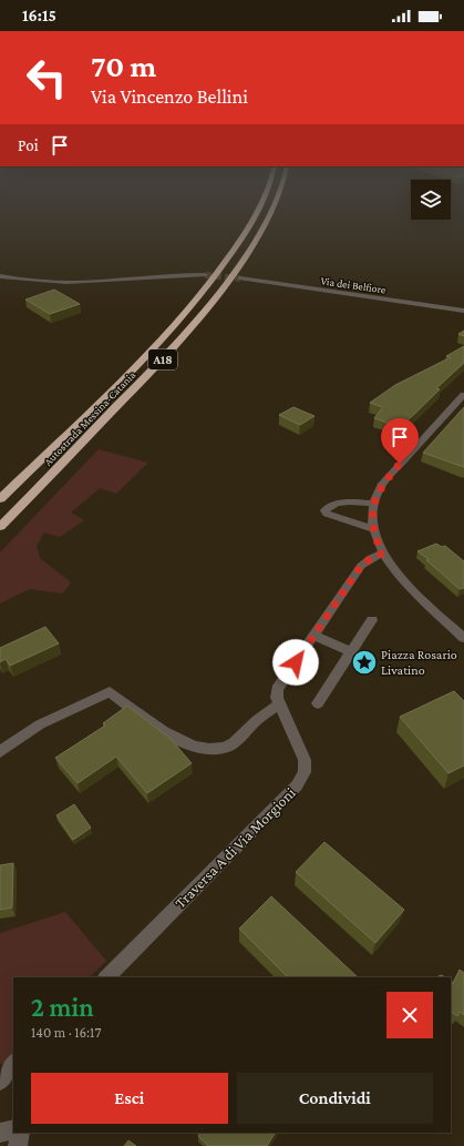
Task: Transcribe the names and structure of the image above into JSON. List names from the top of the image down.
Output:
{
  "streets": {
    "highway": ["A18", "Autostrada Messina-Catania"],
    "street": ["Via dei Belfiore", "Traversa A di Via Morgioni"]
  },
  "places": {
    "place": ["Piazza Rosario Livatino"]
  },
  "page": {
    "status": "16:15",
    "turn": ["70 m", "Via Vincenzo Bellini"],
    "then": "Poi",
    "heading": ["2 min", "140 m · 16:17"],
    "buttons": ["Esci", "Condividi"]
  }
}
